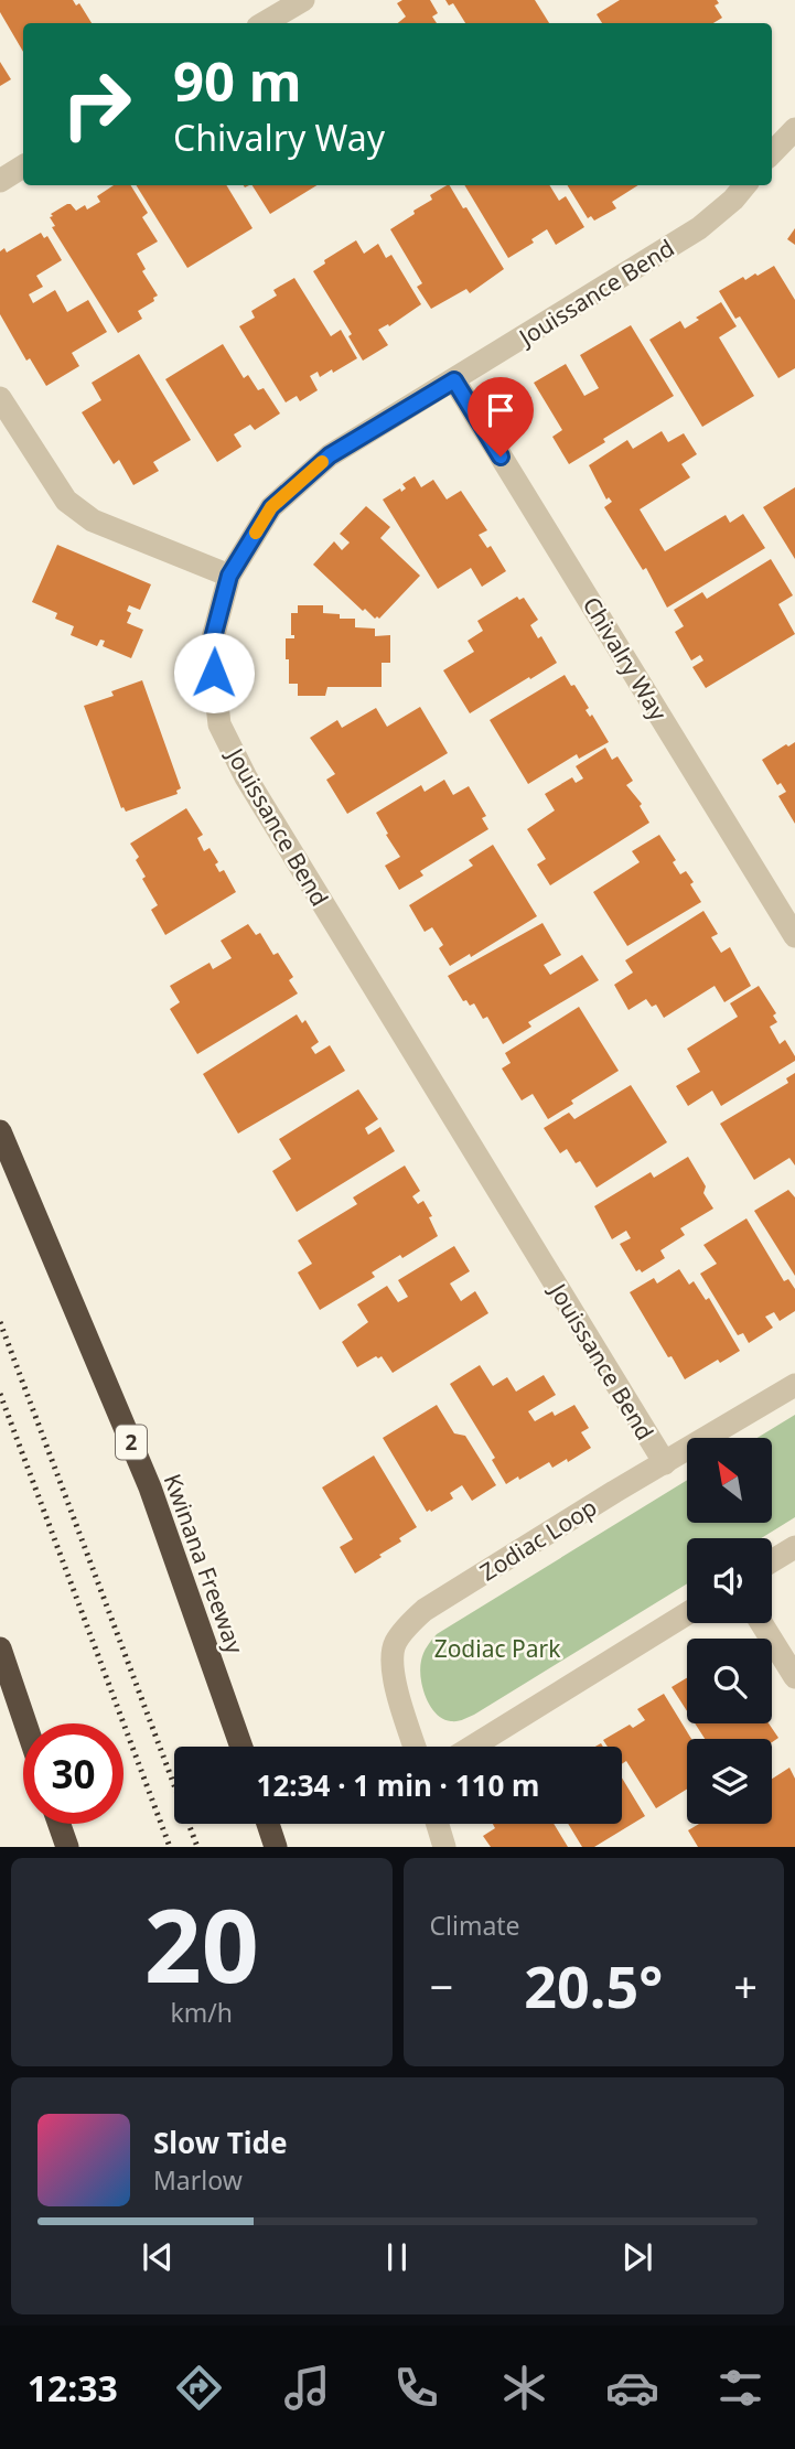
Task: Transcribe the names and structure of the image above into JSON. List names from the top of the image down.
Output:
{
  "streets": {
    "highway": ["2", "Kwinana Freeway"],
    "street": ["Jouissance Bend", "Chivalry Way", "Zodiac Loop"]
  },
  "crossings": [
    ["Jouissance Bend", "Chivalry Way"],
    ["Jouissance Bend", "Zodiac Loop"]
  ],
  "parks": ["Zodiac Park"],
  "north": "top left",
  "page": {
    "turn": ["90 m", "Chivalry Way"],
    "limit": "30",
    "trip": "12:34 · 1 min · 110 m",
    "tile": [
      ["20", "km/h"],
      "Climate"
    ],
    "heat": ["−", "20.5°", "+"],
    "song": ["Slow Tide", "Marlow"],
    "tabs": "12:33"
  }
}
